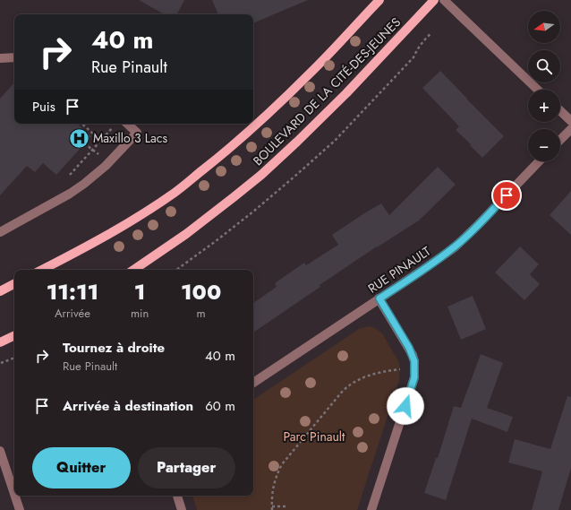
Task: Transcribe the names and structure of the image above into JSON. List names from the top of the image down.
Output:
{
  "streets": {
    "main road": ["BOULEVARD DE LA CITÉ-DES-JEUNES"],
    "street": ["RUE PINAULT"]
  },
  "parks": ["Parc Pinault"],
  "places": {
    "hospital": ["Maxillo 3 Lacs"]
  },
  "north": "left",
  "page": {
    "map_buttons": ["+", "−"],
    "turn": ["40 m", "Rue Pinault"],
    "then": "Puis",
    "eta": [
      "11:11",
      "Arrivée",
      "1",
      "min",
      "100",
      "m"
    ],
    "list": [
      {
        "name": "Tournez à droite",
        "note": "Rue Pinault",
        "value": "40 m"
      },
      {
        "name": "Arrivée à destination",
        "value": "60 m"
      }
    ],
    "buttons": ["Quitter", "Partager"]
  }
}
